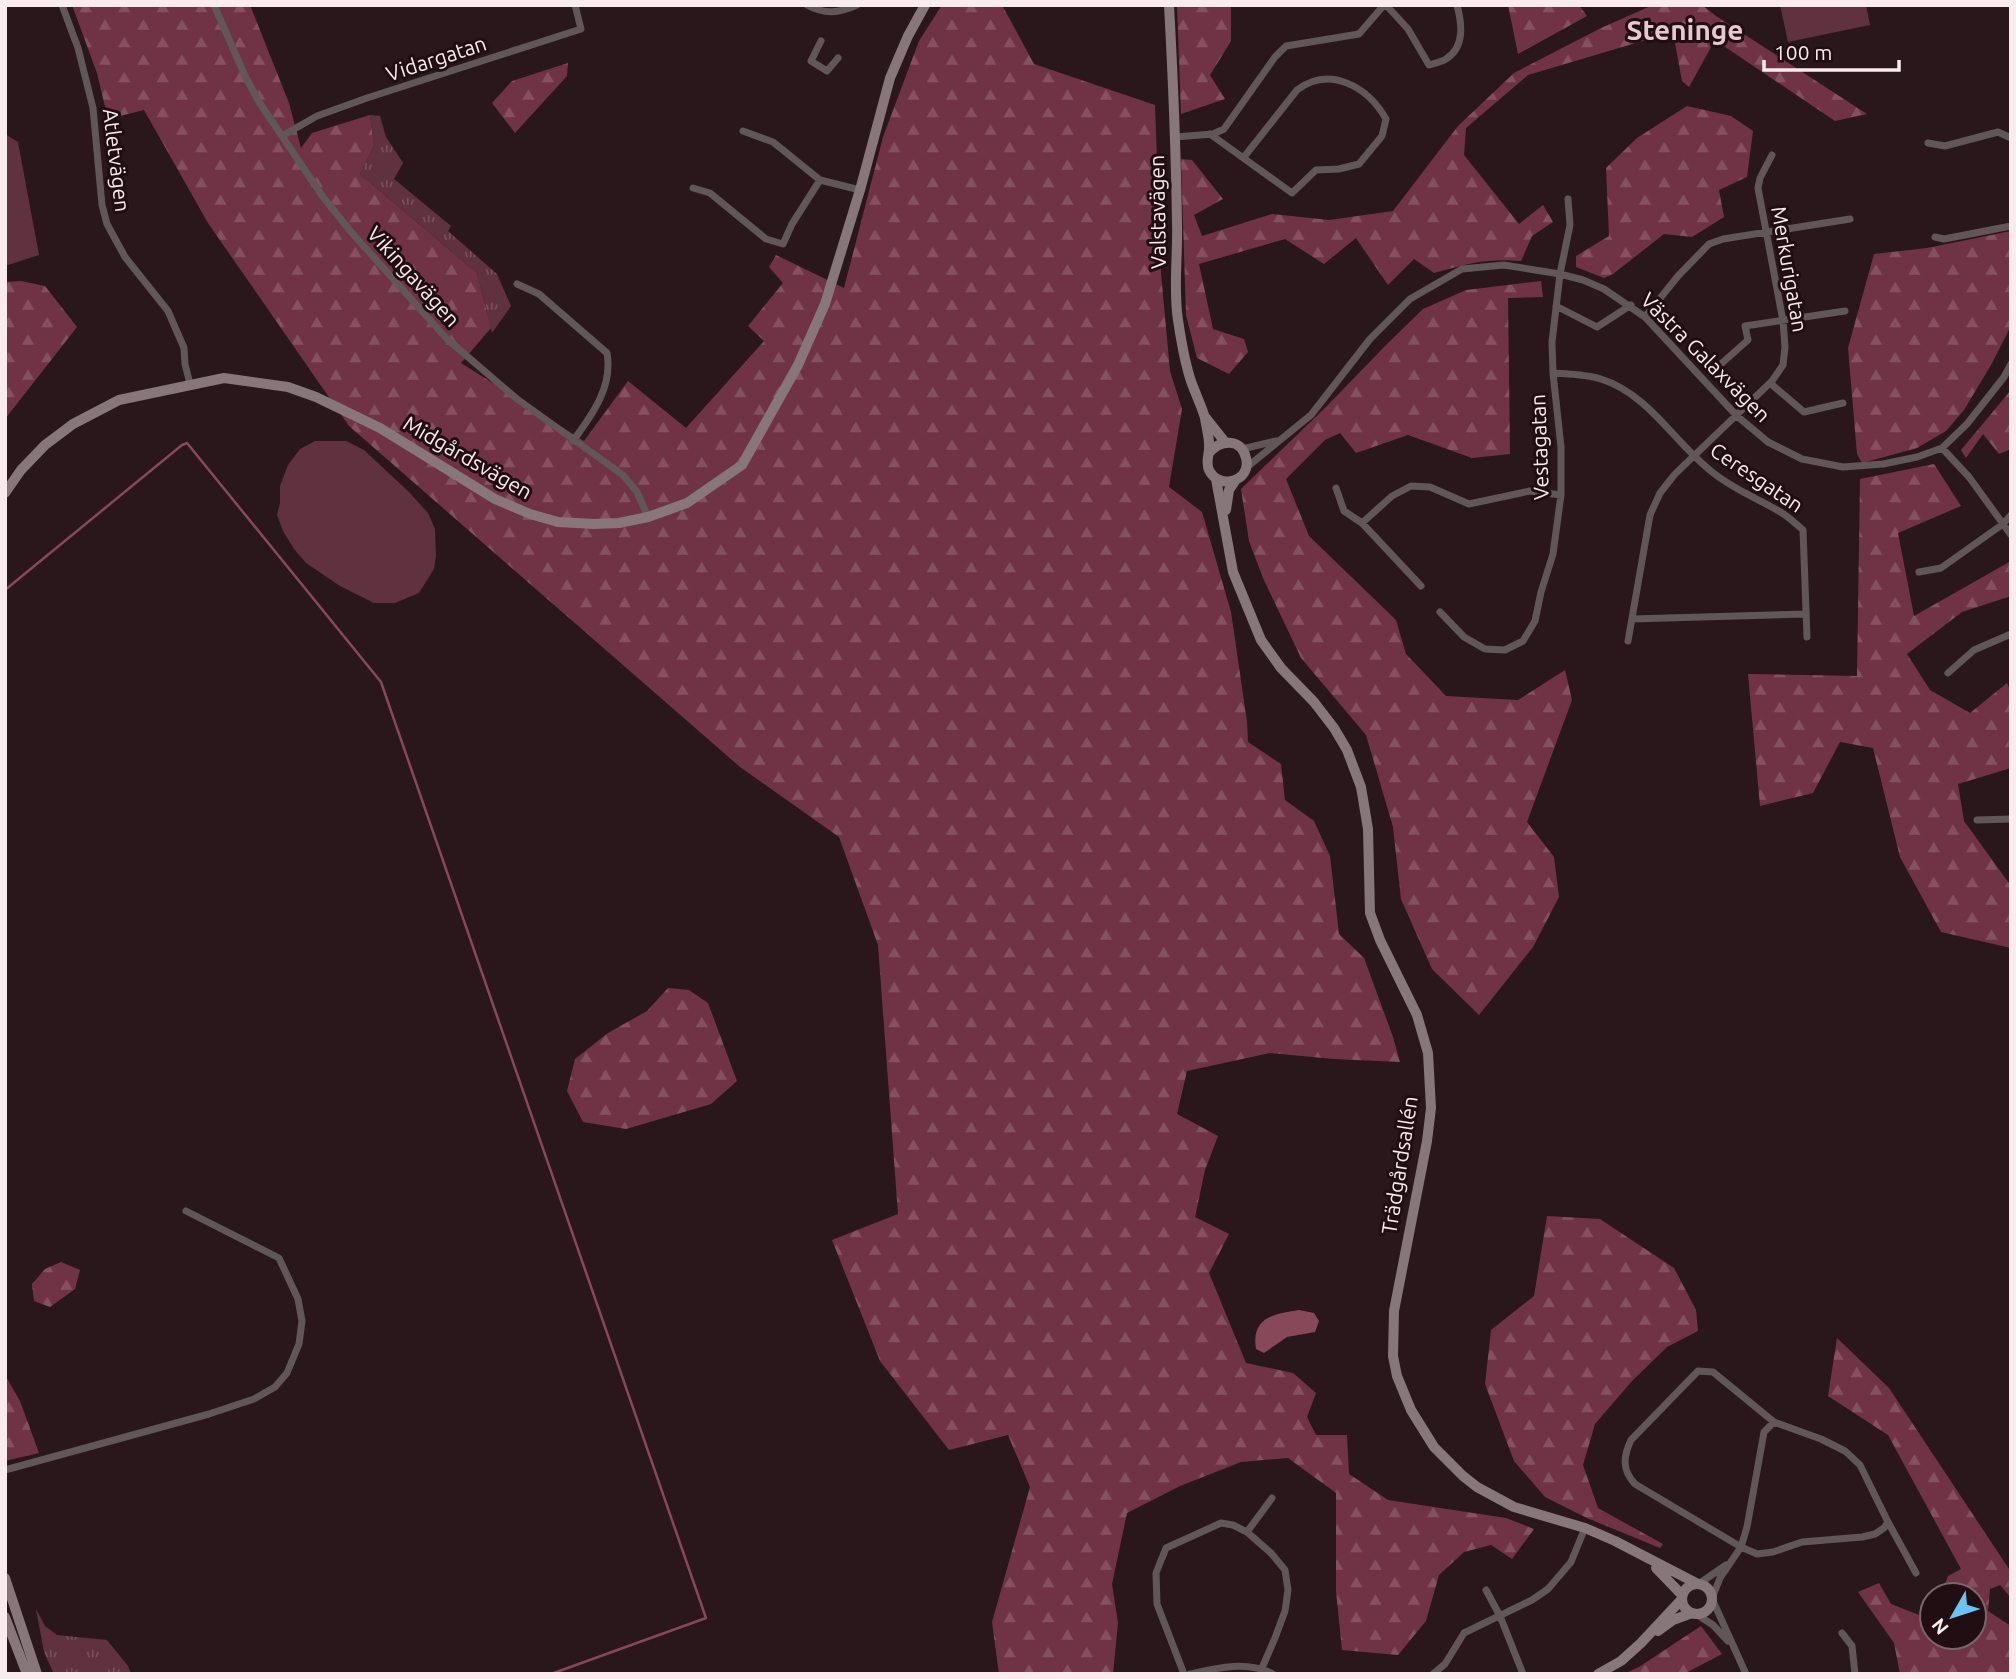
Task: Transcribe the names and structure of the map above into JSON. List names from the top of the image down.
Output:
{
  "streets": {
    "street": [
      "Vidargatan",
      "Atletvägen",
      "Valstavägen",
      "Merkurigatan",
      "Vikingavägen",
      "Västra Galaxvägen",
      "Vestagatan",
      "Midgårdsvägen",
      "Ceresgatan",
      "Trädgårdsallén"
    ]
  },
  "crossings": [
    ["Vidargatan", "Vikingavägen"],
    ["Atletvägen", "Midgårdsvägen"],
    ["Valstavägen", "Västra Galaxvägen"],
    ["Valstavägen", "Trädgårdsallén"],
    ["Merkurigatan", "Västra Galaxvägen"],
    ["Merkurigatan", "Ceresgatan"],
    ["Vikingavägen", "Midgårdsvägen"],
    ["Västra Galaxvägen", "Vestagatan"],
    ["Västra Galaxvägen", "Trädgårdsallén"],
    ["Vestagatan", "Ceresgatan"]
  ],
  "districts": ["Steninge"],
  "scale_bar": "100 m",
  "north": "bottom left"
}
